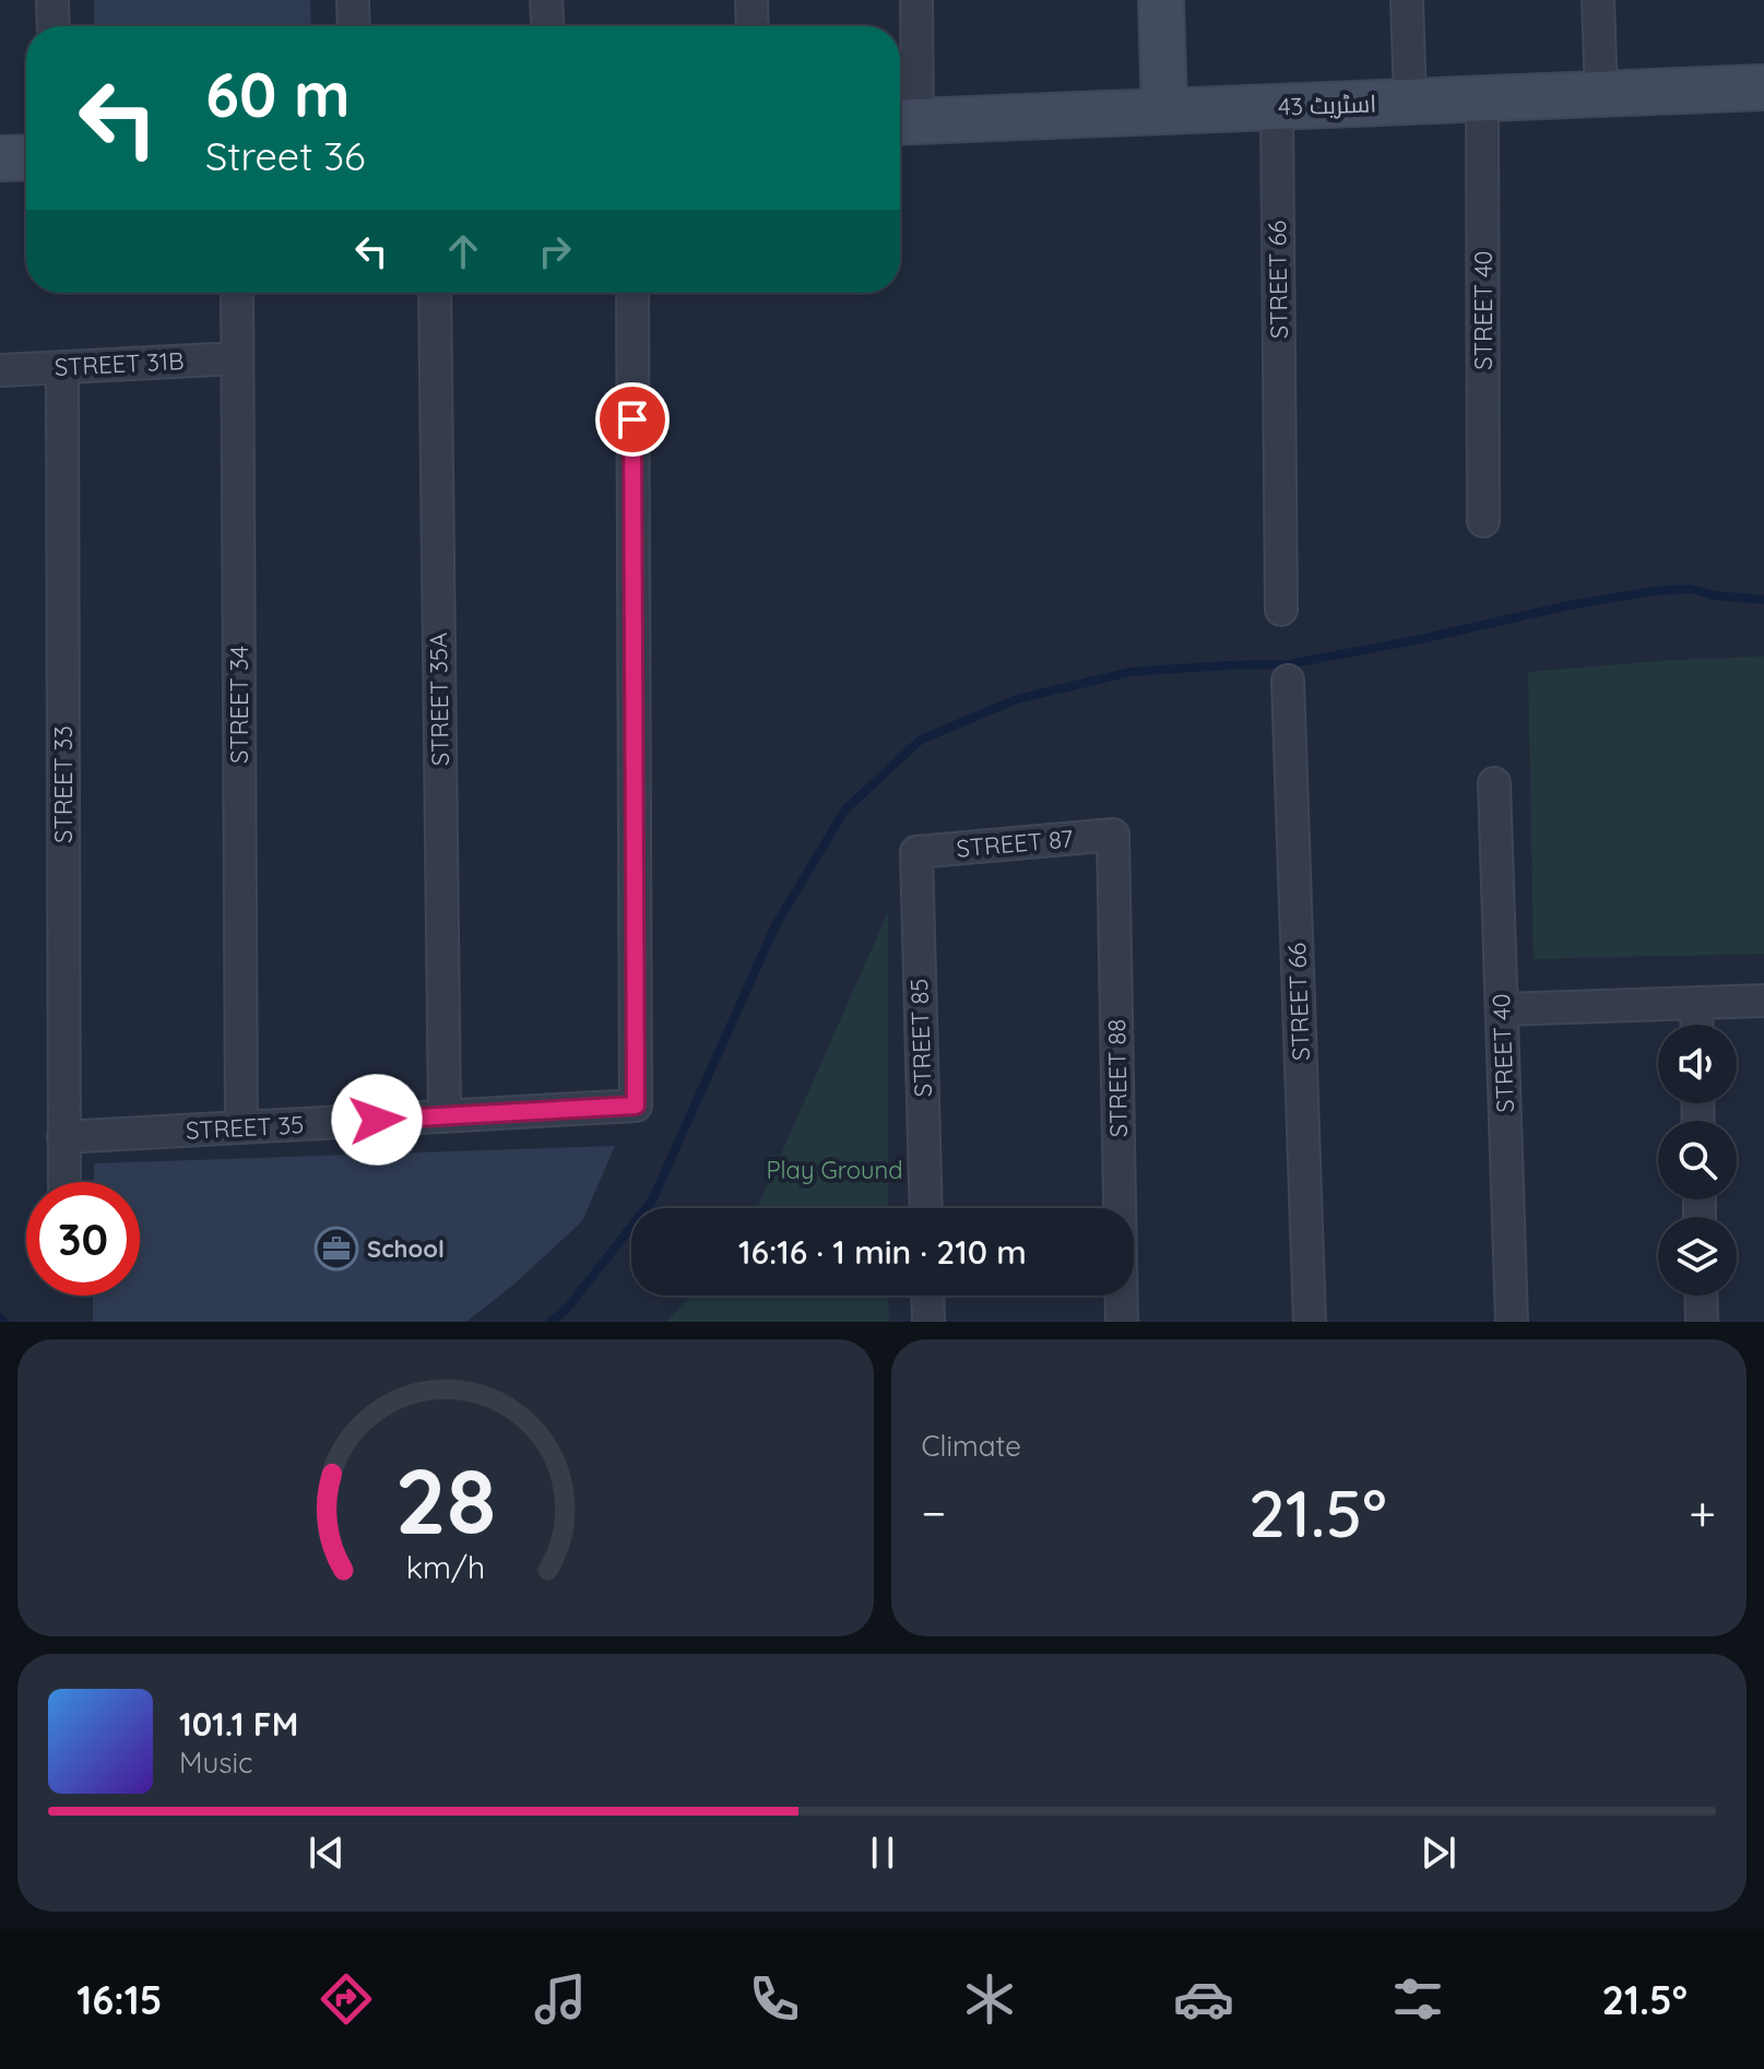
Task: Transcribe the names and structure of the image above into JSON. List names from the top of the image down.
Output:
{
  "streets": {
    "street": [
      "اسٹریٹ 43",
      "STREET 66",
      "STREET 40",
      "STREET 31B",
      "STREET 35A",
      "STREET 34",
      "STREET 33",
      "STREET 87",
      "STREET 85",
      "STREET 88",
      "STREET 35"
    ]
  },
  "crossings": [
    ["اسٹریٹ 43", "STREET 66"],
    ["اسٹریٹ 43", "STREET 40"],
    ["STREET 31B", "STREET 34"],
    ["STREET 31B", "STREET 33"],
    ["STREET 35A", "STREET 35"],
    ["STREET 34", "STREET 35"],
    ["STREET 33", "STREET 35"],
    ["STREET 87", "STREET 85"],
    ["STREET 87", "STREET 88"]
  ],
  "parks": ["Play Ground"],
  "places": {
    "office": ["School"]
  },
  "page": {
    "turn": ["60 m", "Street 36"],
    "limit": "30",
    "trip": "16:16 · 1 min · 210 m",
    "tile": "Climate",
    "heat": ["−", "21.5°", "+"],
    "song": ["101.1 FM", "Music"],
    "tabs": ["16:15", "21.5°"],
    "gauge": ["28", "km/h"]
  }
}
